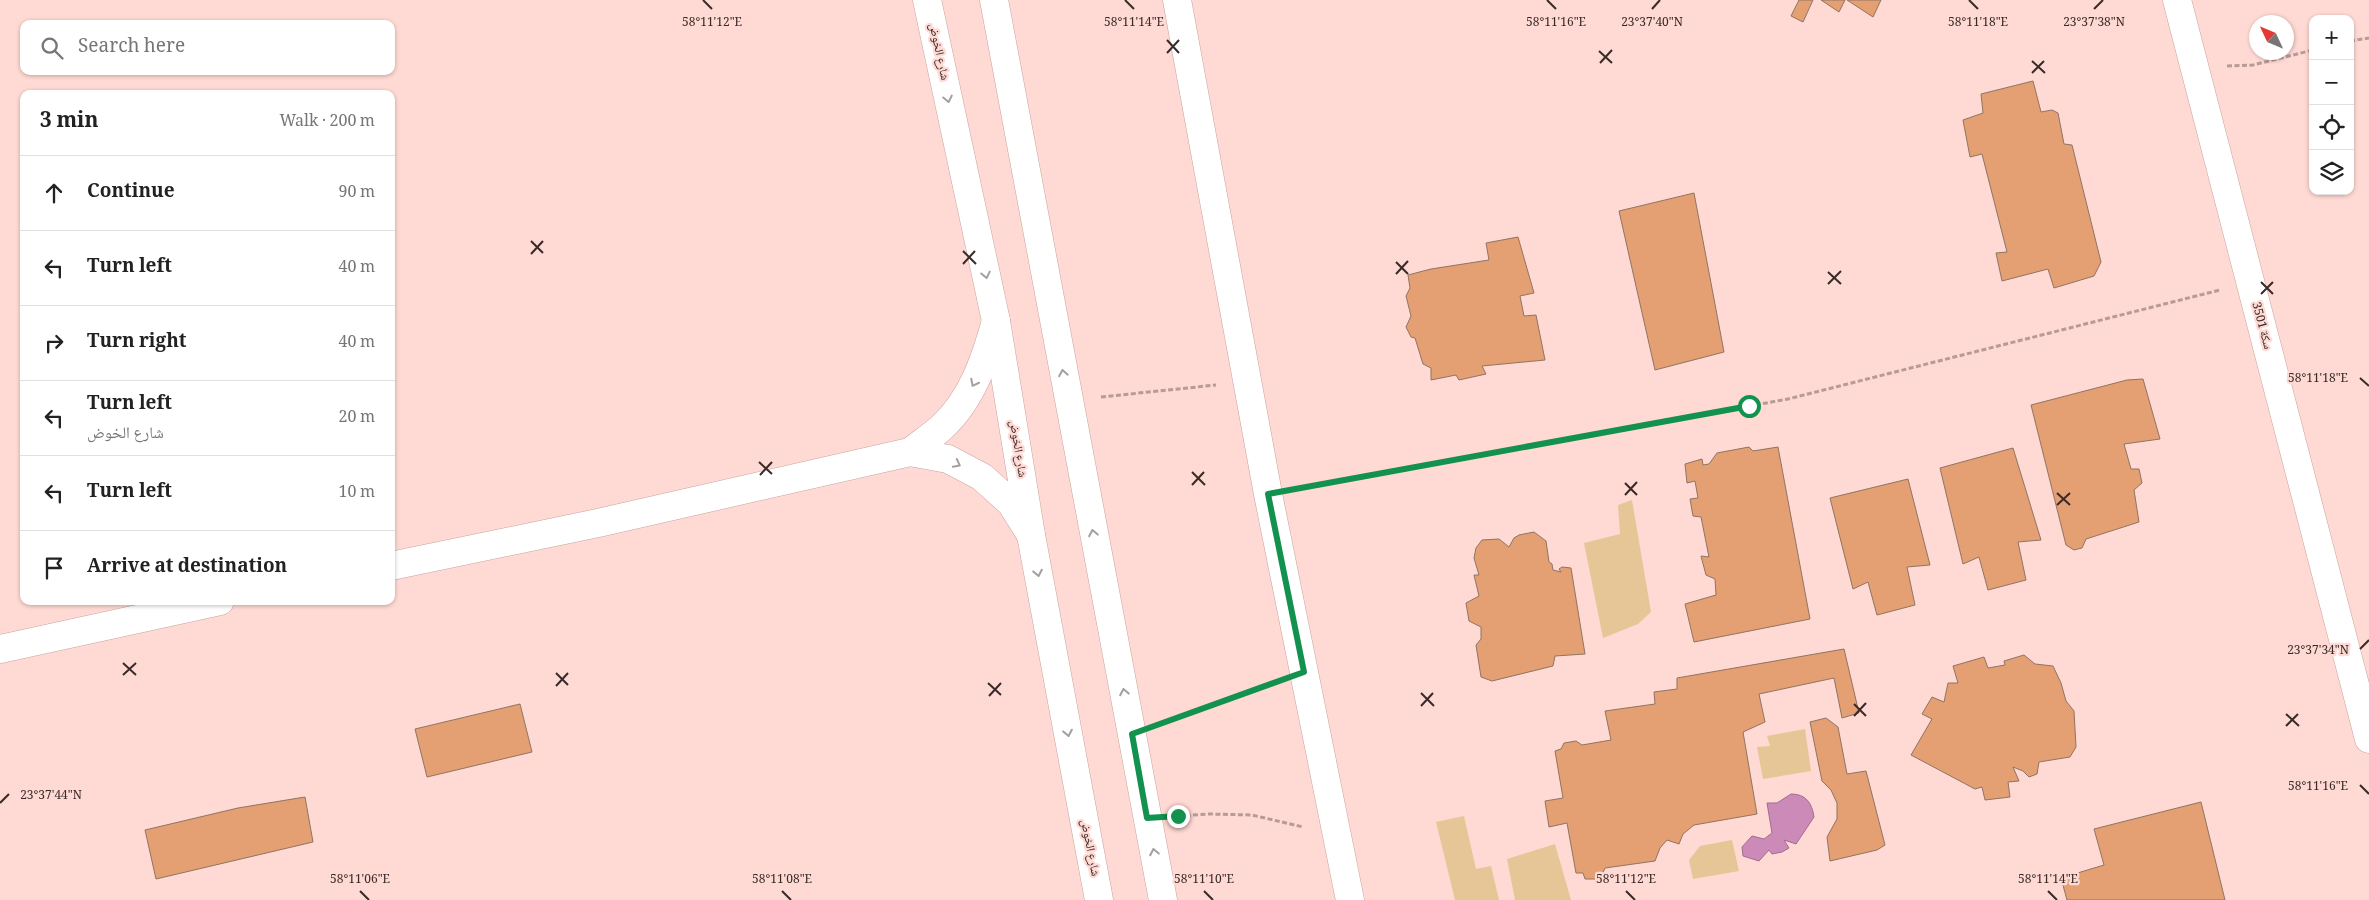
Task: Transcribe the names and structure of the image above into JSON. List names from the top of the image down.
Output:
{
  "streets": {
    "street": ["شارع الخوض", "سكة 3501"]
  },
  "north": "top left",
  "page": {
    "map_buttons": ["+", "−"],
    "search": "Search here",
    "heading": ["3 min", "Walk · 200 m"],
    "list": [
      ["Continue", "90 m"],
      ["Turn left", "40 m"],
      ["Turn right", "40 m"],
      ["Turn left", "شارع الخوض", "20 m"],
      ["Turn left", "10 m"],
      "Arrive at destination"
    ]
  },
  "coordinates": [
    "58°11'12\"E",
    "58°11'14\"E",
    "58°11'16\"E",
    "58°11'18\"E",
    "23°37'40\"N",
    "23°37'38\"N",
    "23°37'34\"N",
    "23°37'44\"N",
    "58°11'06\"E",
    "58°11'08\"E",
    "58°11'10\"E"
  ]
}
